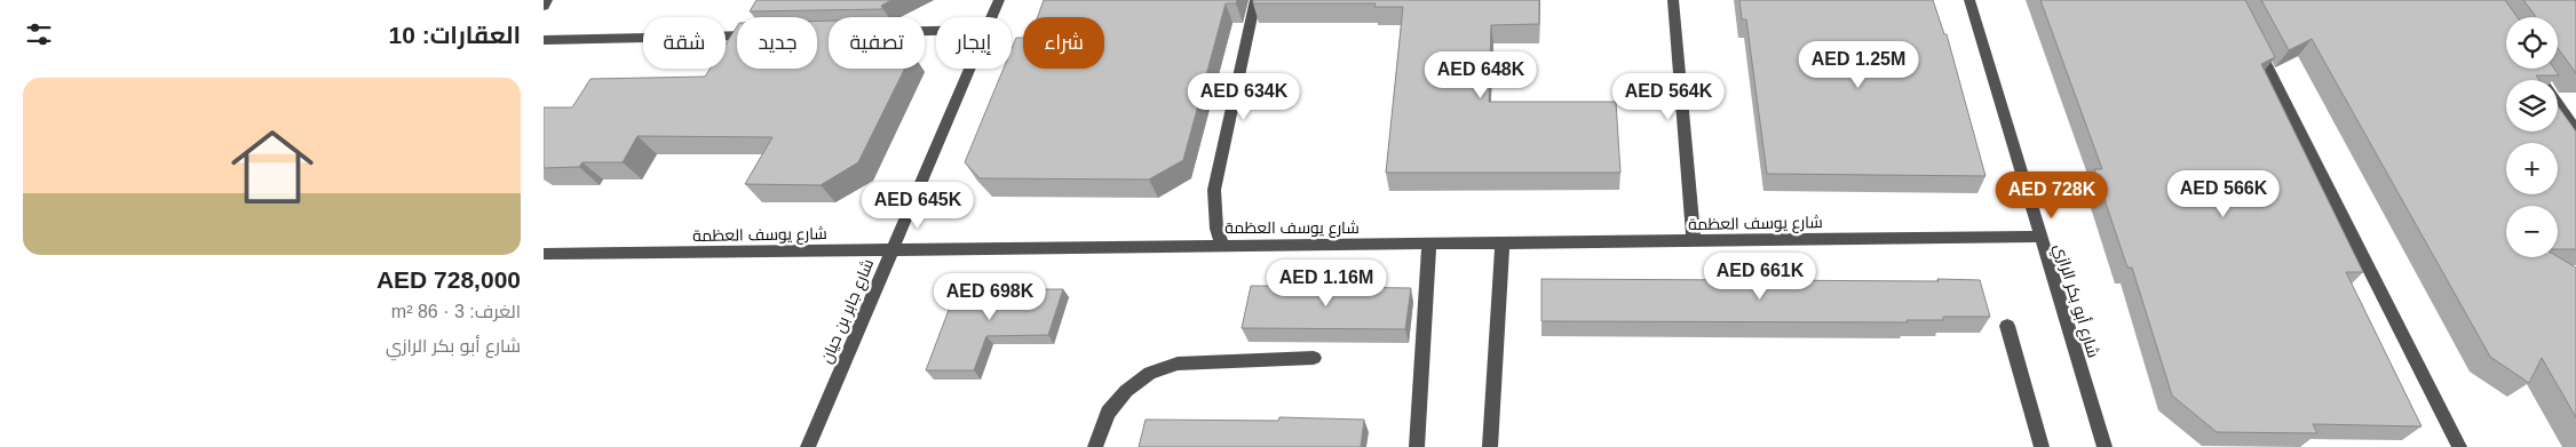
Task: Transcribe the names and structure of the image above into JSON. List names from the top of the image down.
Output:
{
  "streets": {
    "street": ["شارع يوسف العظمة", "شارع أبو بكر الرازي", "شارع جابر بن حيان"]
  },
  "crossings": [
    ["شارع يوسف العظمة", "شارع أبو بكر الرازي"],
    ["شارع يوسف العظمة", "شارع جابر بن حيان"]
  ],
  "page": {
    "heading": "العقارات: 10",
    "map_buttons": ["+", "−"],
    "chip": [
      "شراء",
      "إيجار",
      "تصفية",
      "جديد",
      "شقة"
    ],
    "price": [
      "AED 1.25M",
      "AED 648K",
      "AED 634K",
      "AED 564K",
      "AED 566K",
      "AED 728K",
      "AED 645K",
      "AED 661K",
      "AED 1.16M",
      "AED 698K"
    ],
    "list": [
      {
        "name": "AED 728,000",
        "note": "الغرف: 3 · 86 m² · شارع أبو بكر الرازي"
      }
    ]
  }
}
